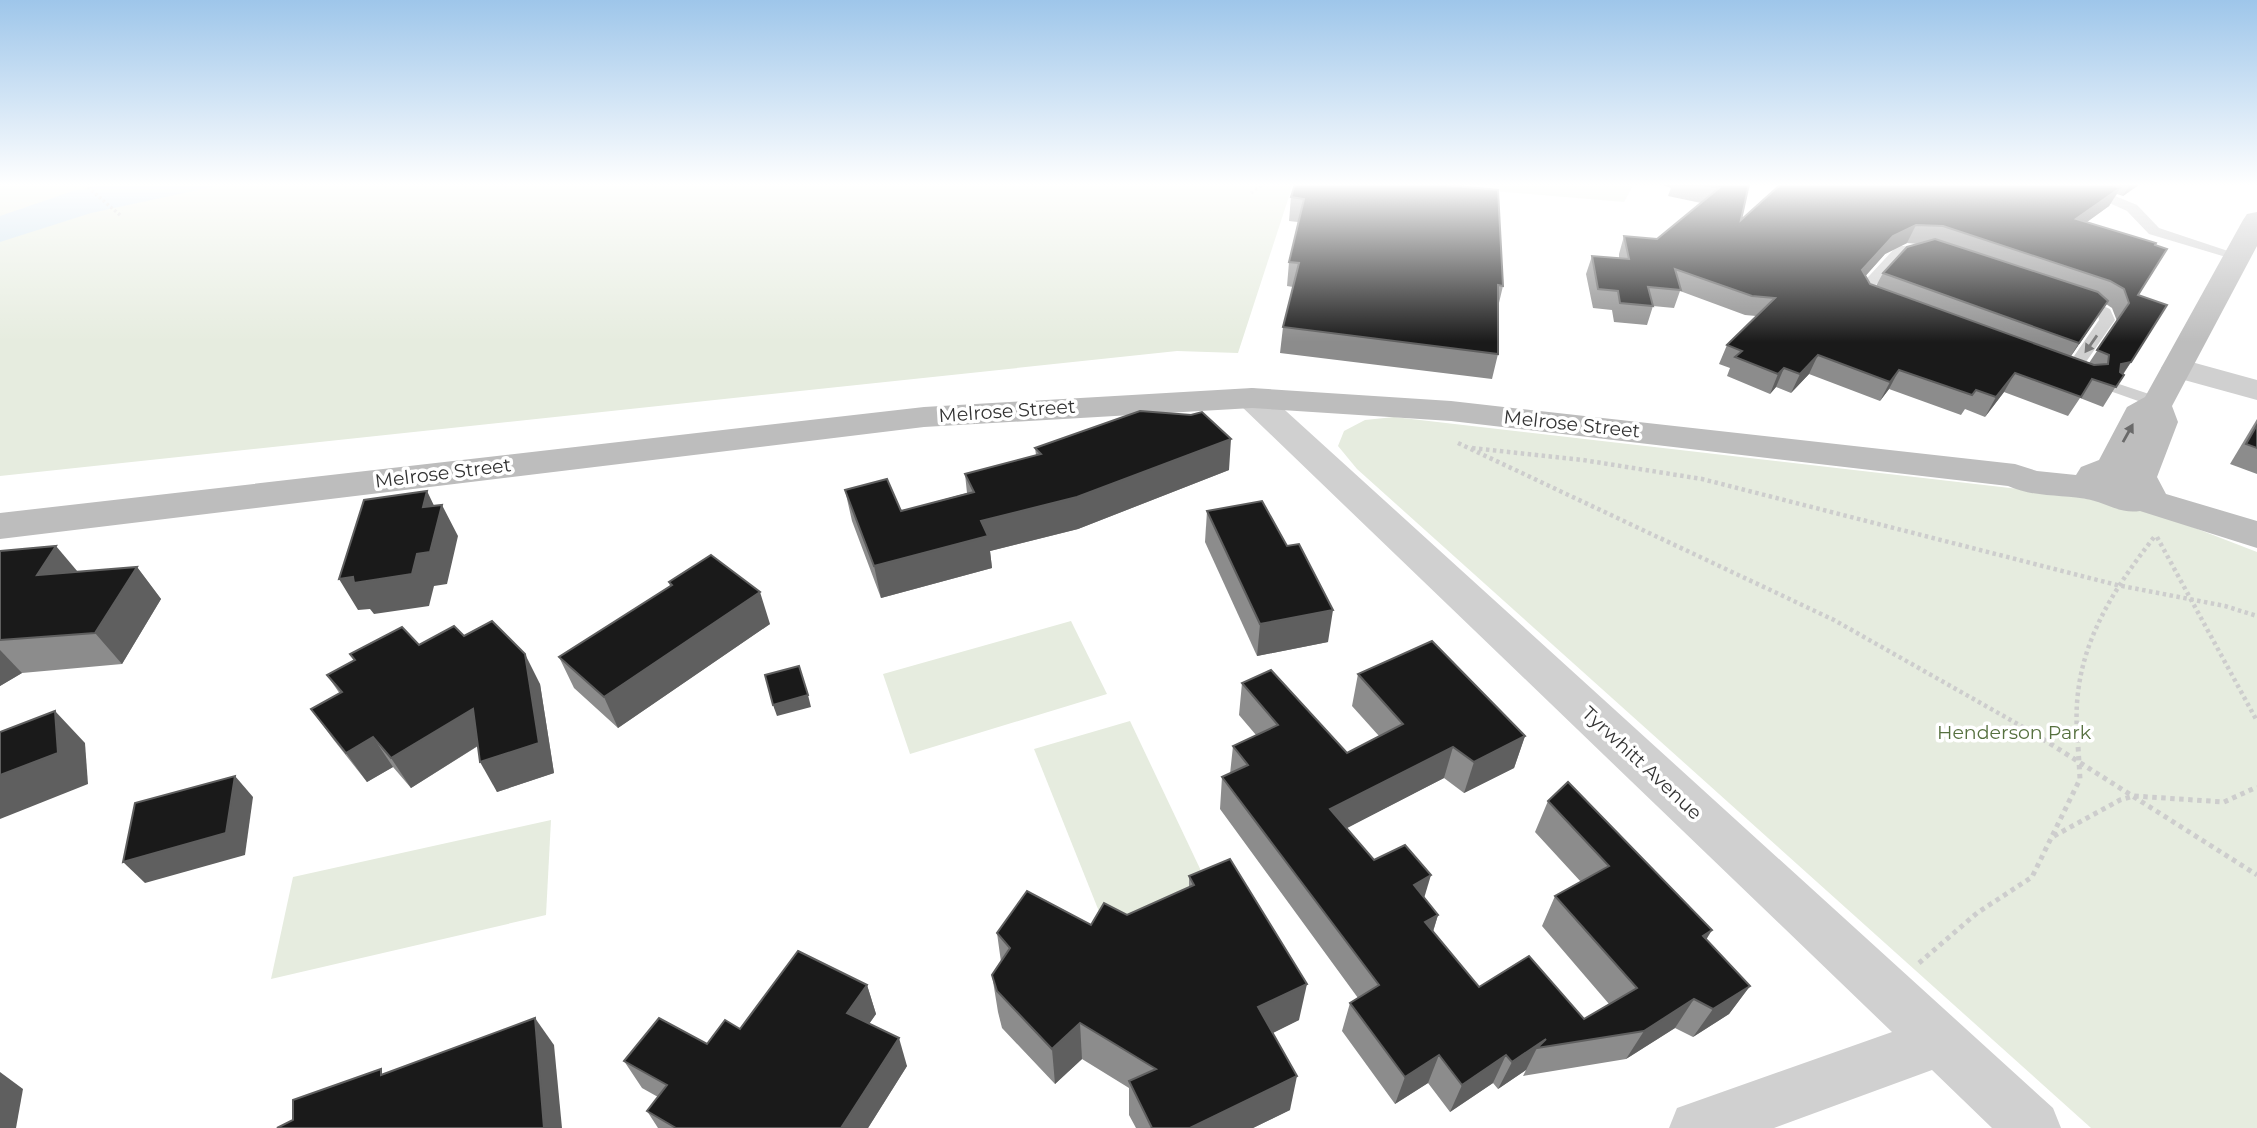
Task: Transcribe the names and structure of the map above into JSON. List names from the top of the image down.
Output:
{
  "streets": {
    "street": ["Melrose Street", "Tyrwhitt Avenue"]
  },
  "crossings": [
    ["Melrose Street", "Tyrwhitt Avenue"]
  ],
  "parks": ["Henderson Park"]
}
